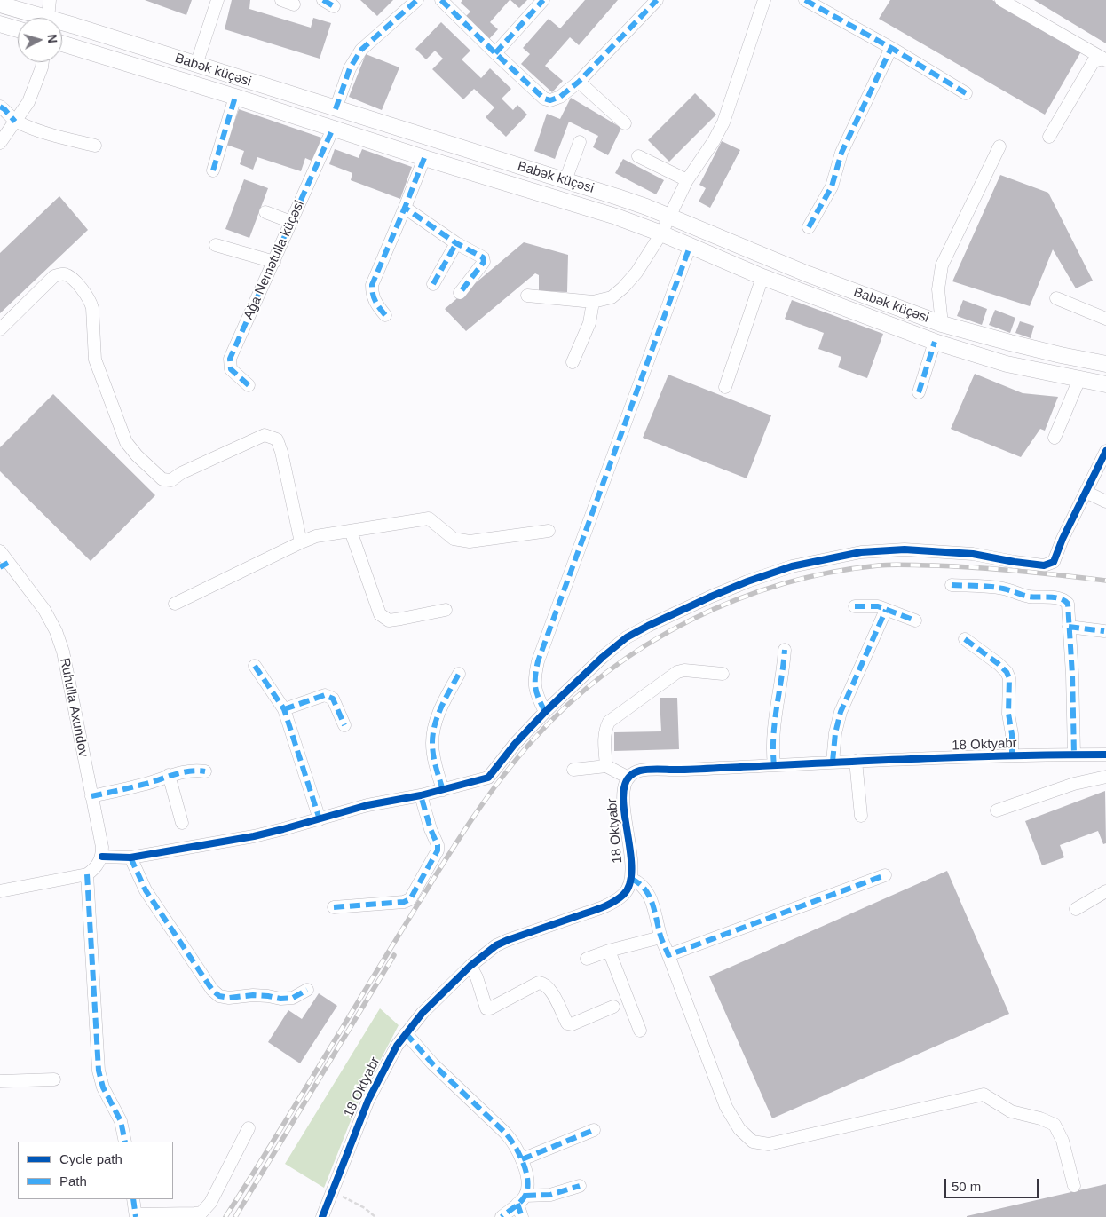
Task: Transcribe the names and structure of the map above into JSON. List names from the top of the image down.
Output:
{
  "streets": {
    "main road": ["Babək küçəsi"],
    "street": ["Ağa Nemətulla küçəsi", "Ruhulla Axundov", "18 Oktyabr"]
  },
  "crossings": [
    ["Babək küçəsi", "Ağa Nemətulla küçəsi"]
  ],
  "legend": ["Cycle path", "Path"],
  "scale_bar": "50 m",
  "north": "right"
}
